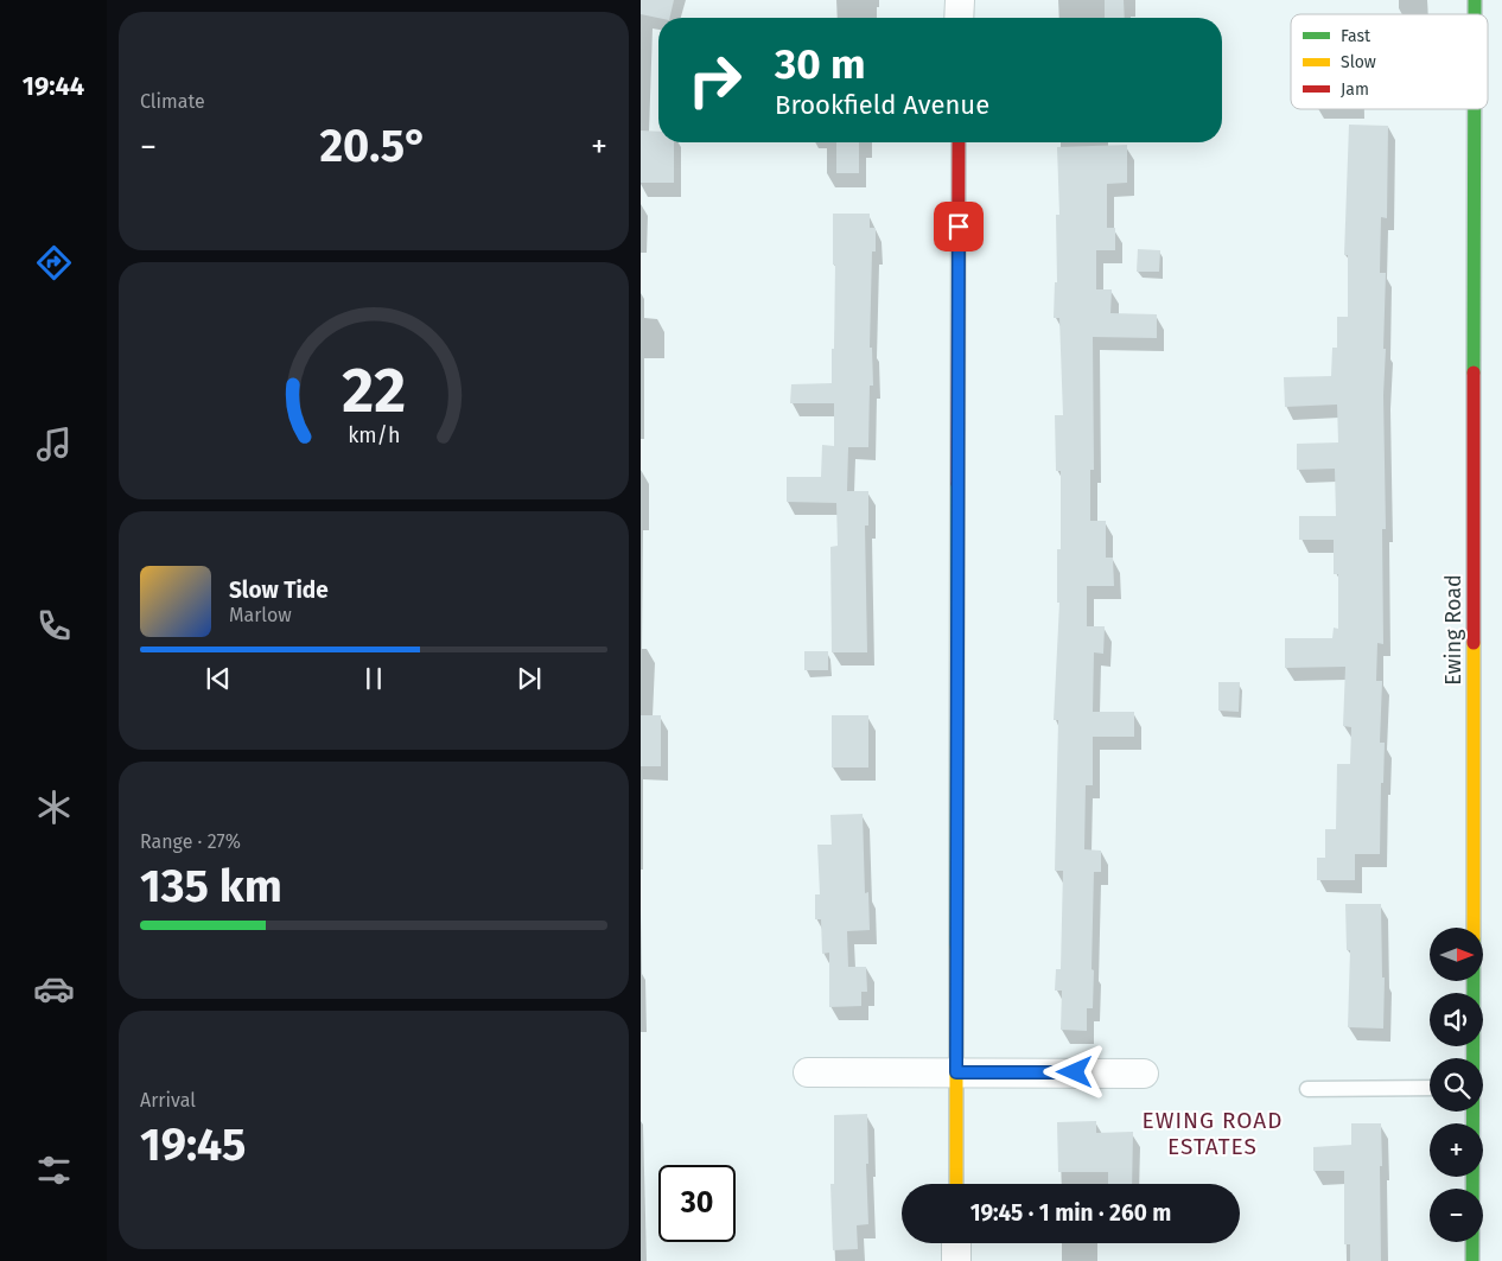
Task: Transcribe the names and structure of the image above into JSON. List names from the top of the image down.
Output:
{
  "streets": {
    "street": ["Ewing Road"]
  },
  "districts": ["EWING ROAD ESTATES"],
  "legend": ["Fast", "Slow", "Jam"],
  "north": "right",
  "page": {
    "tabs": "19:44",
    "tile": [
      "Climate",
      ["Range · 27%", "135 km"],
      ["Arrival", "19:45"]
    ],
    "turn": ["30 m", "Brookfield Avenue"],
    "heat": ["−", "20.5°", "+"],
    "song": ["Slow Tide", "Marlow"],
    "map_buttons": ["+", "−"],
    "limit": "30",
    "trip": "19:45 · 1 min · 260 m",
    "gauge": ["22", "km/h"]
  }
}
